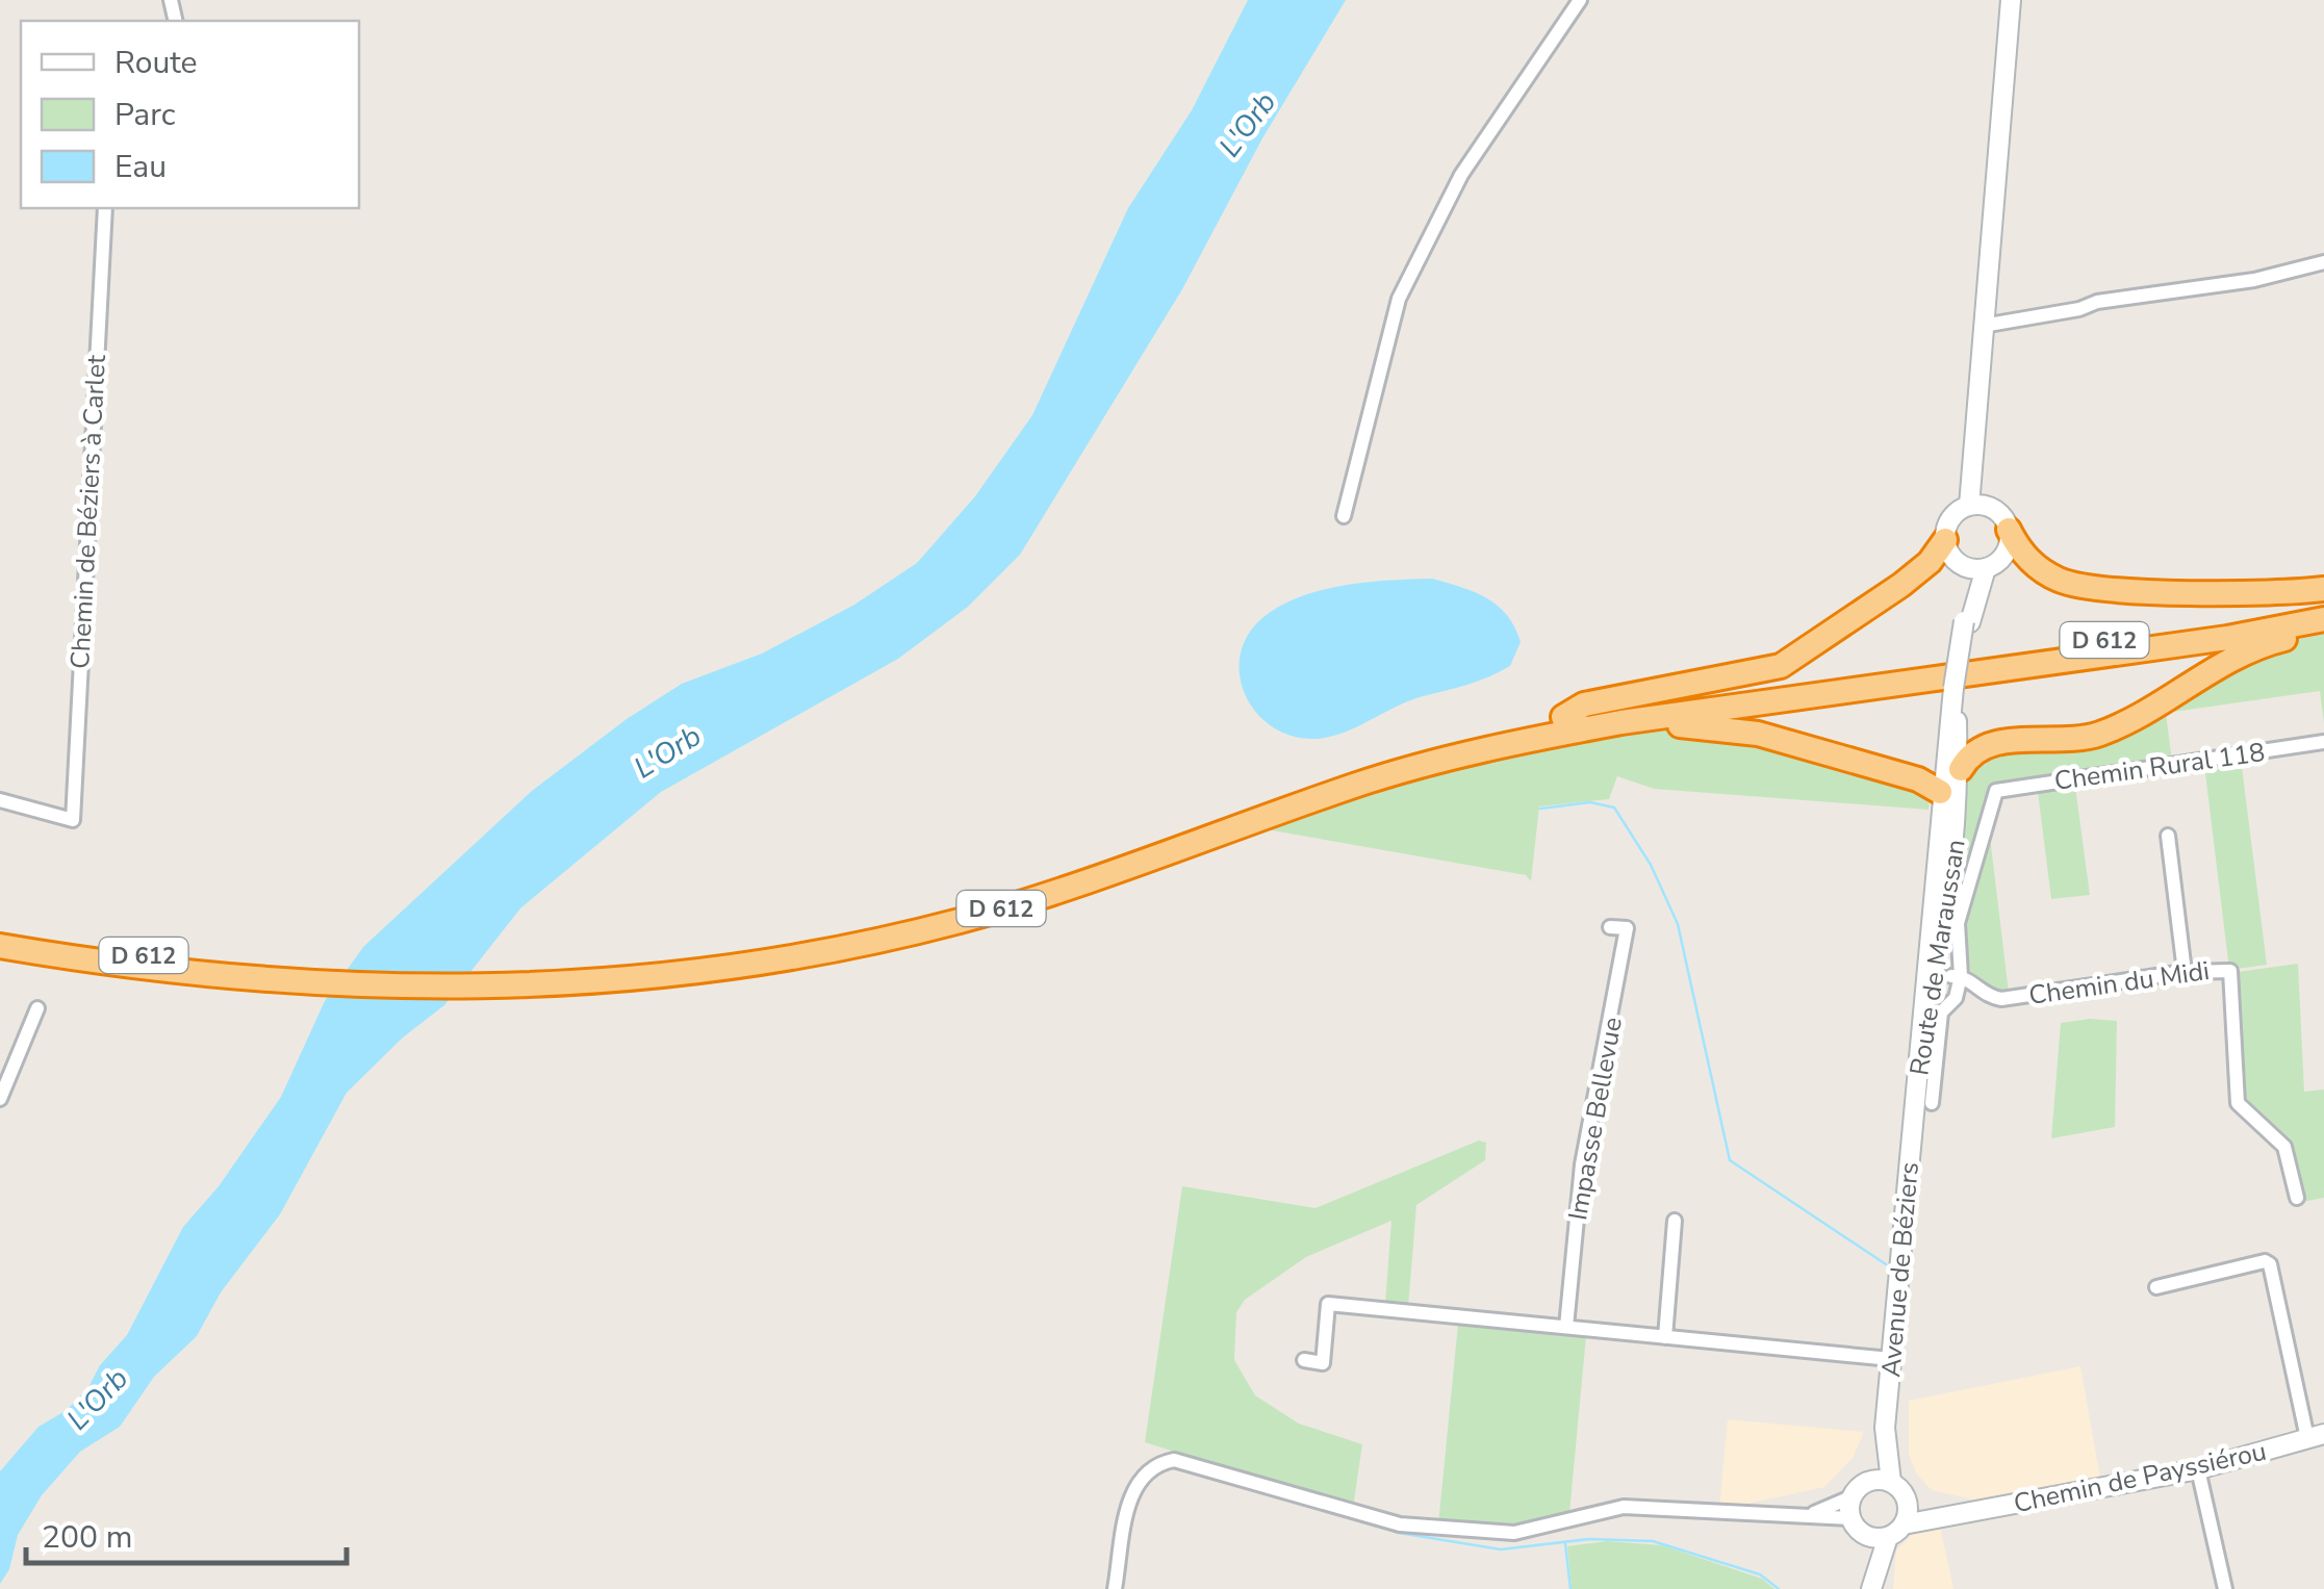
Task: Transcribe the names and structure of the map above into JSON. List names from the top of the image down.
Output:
{
  "streets": {
    "highway": ["D 612"],
    "main road": ["Route de Maraussan", "Avenue de Béziers", "Chemin de Payssiérou"],
    "street": [
      "Chemin de Béziers à Carlet",
      "Chemin Rural 118",
      "Chemin du Midi",
      "Impasse Bellevue"
    ]
  },
  "crossings": [
    ["Chemin Rural 118", "Route de Maraussan"],
    ["Chemin Rural 118", "Chemin du Midi"],
    ["Route de Maraussan", "Chemin du Midi"],
    ["Route de Maraussan", "Avenue de Béziers"],
    ["Avenue de Béziers", "Chemin de Payssiérou"]
  ],
  "water": ["L'Orb"],
  "legend": ["Route", "Parc", "Eau"],
  "scale_bar": "200 m"
}
